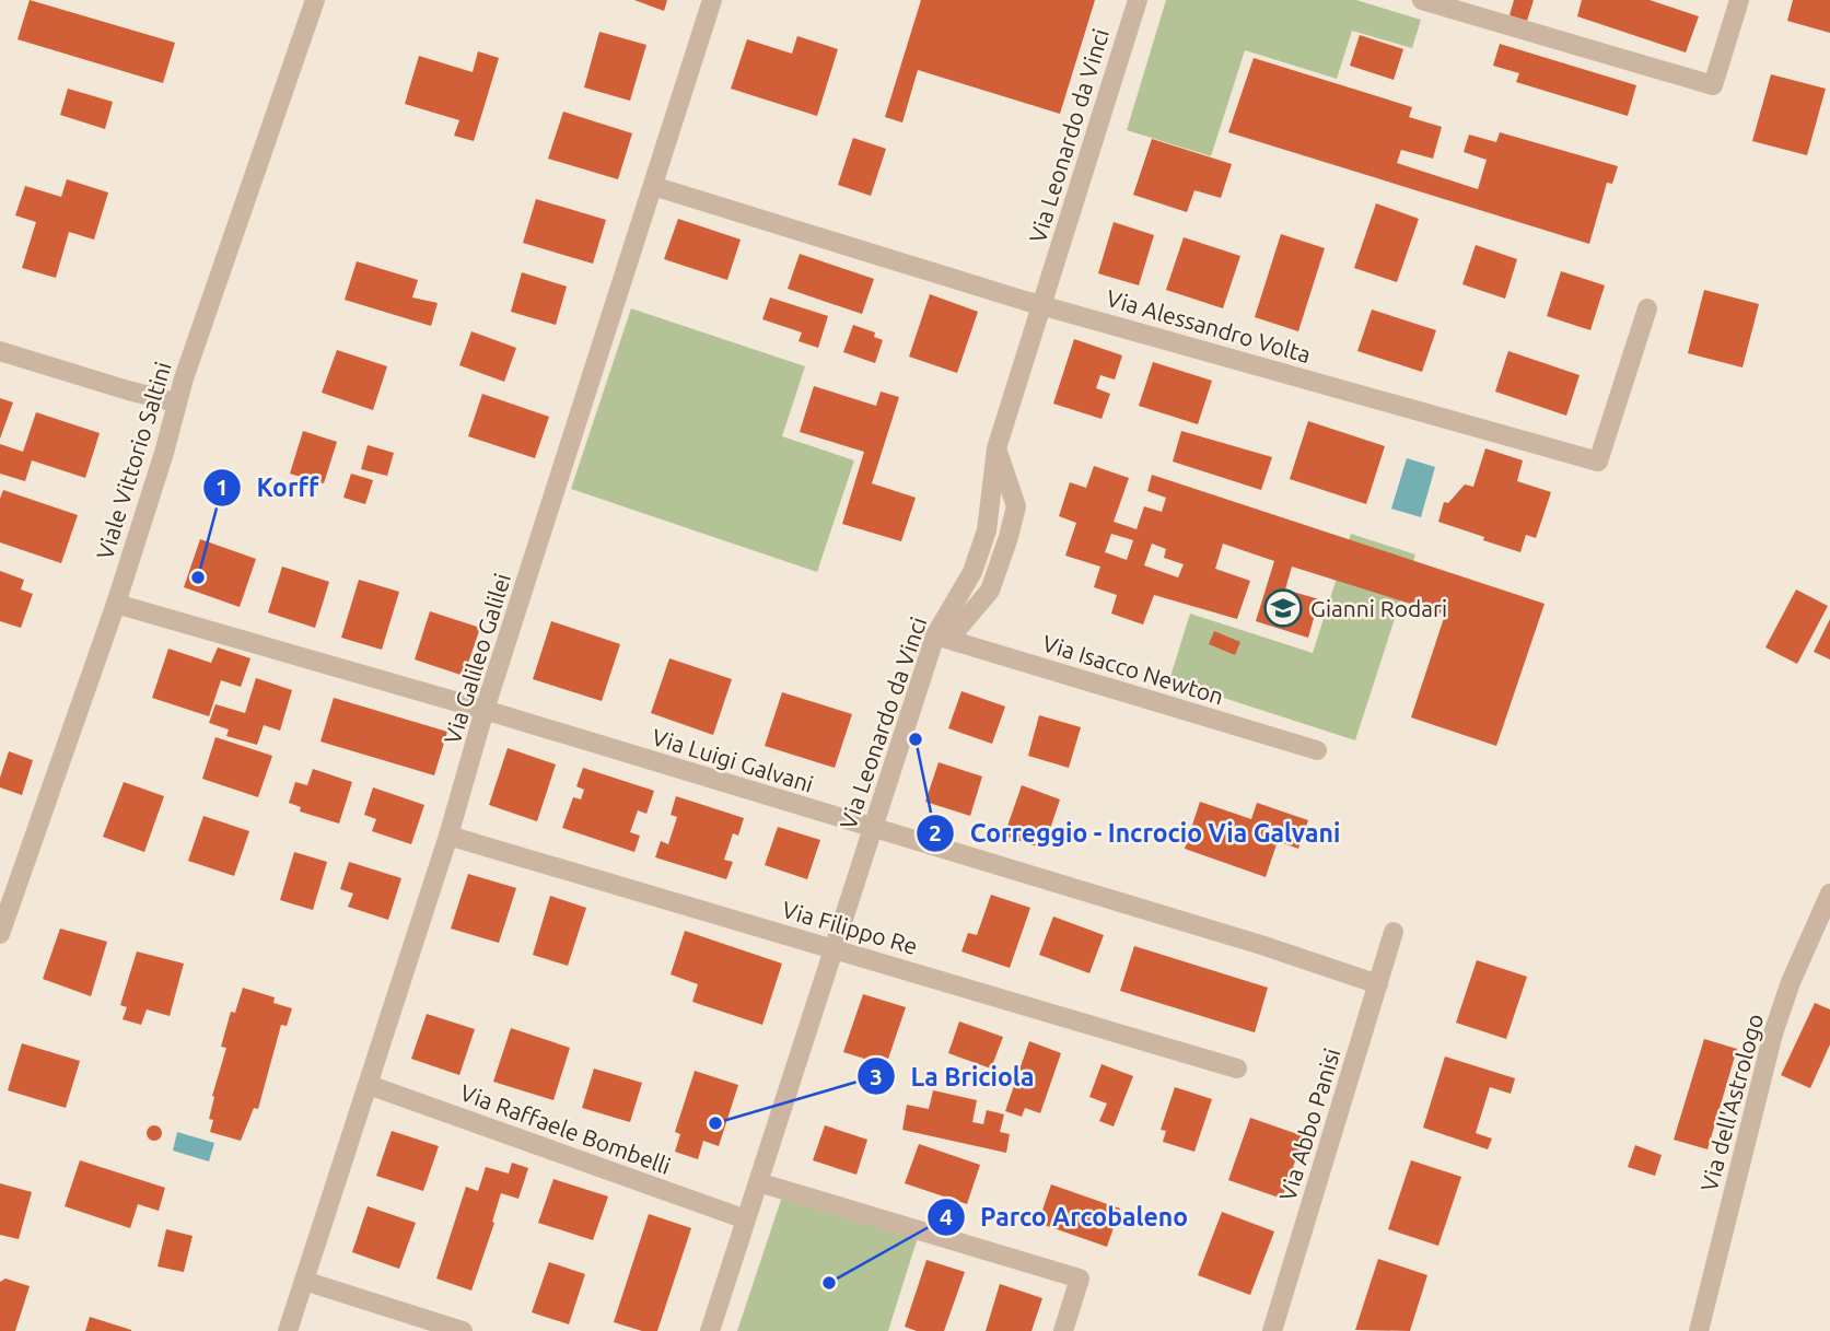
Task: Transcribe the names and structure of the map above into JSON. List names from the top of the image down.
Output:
{
  "streets": {
    "street": [
      "Via Leonardo da Vinci",
      "Via Alessandro Volta",
      "Viale Vittorio Saltini",
      "Via Galileo Galilei",
      "Via Isacco Newton",
      "Via Luigi Galvani",
      "Via Filippo Re",
      "Via dell'Astrologo",
      "Via Abbo Panisi",
      "Via Raffaele Bombelli"
    ]
  },
  "crossings": [
    ["Via Leonardo da Vinci", "Via Alessandro Volta"],
    ["Via Leonardo da Vinci", "Via Isacco Newton"],
    ["Via Leonardo da Vinci", "Via Luigi Galvani"],
    ["Via Leonardo da Vinci", "Via Filippo Re"],
    ["Via Leonardo da Vinci", "Via Raffaele Bombelli"],
    ["Via Alessandro Volta", "Via Galileo Galilei"],
    ["Viale Vittorio Saltini", "Via Luigi Galvani"],
    ["Via Galileo Galilei", "Via Luigi Galvani"],
    ["Via Galileo Galilei", "Via Filippo Re"],
    ["Via Galileo Galilei", "Via Raffaele Bombelli"],
    ["Via Luigi Galvani", "Via Abbo Panisi"]
  ],
  "places": {
    "other": [
      "Korff",
      "Correggio - Incrocio Via Galvani",
      "La Briciola",
      "Parco Arcobaleno"
    ],
    "school or university": ["Gianni Rodari"]
  }
}
